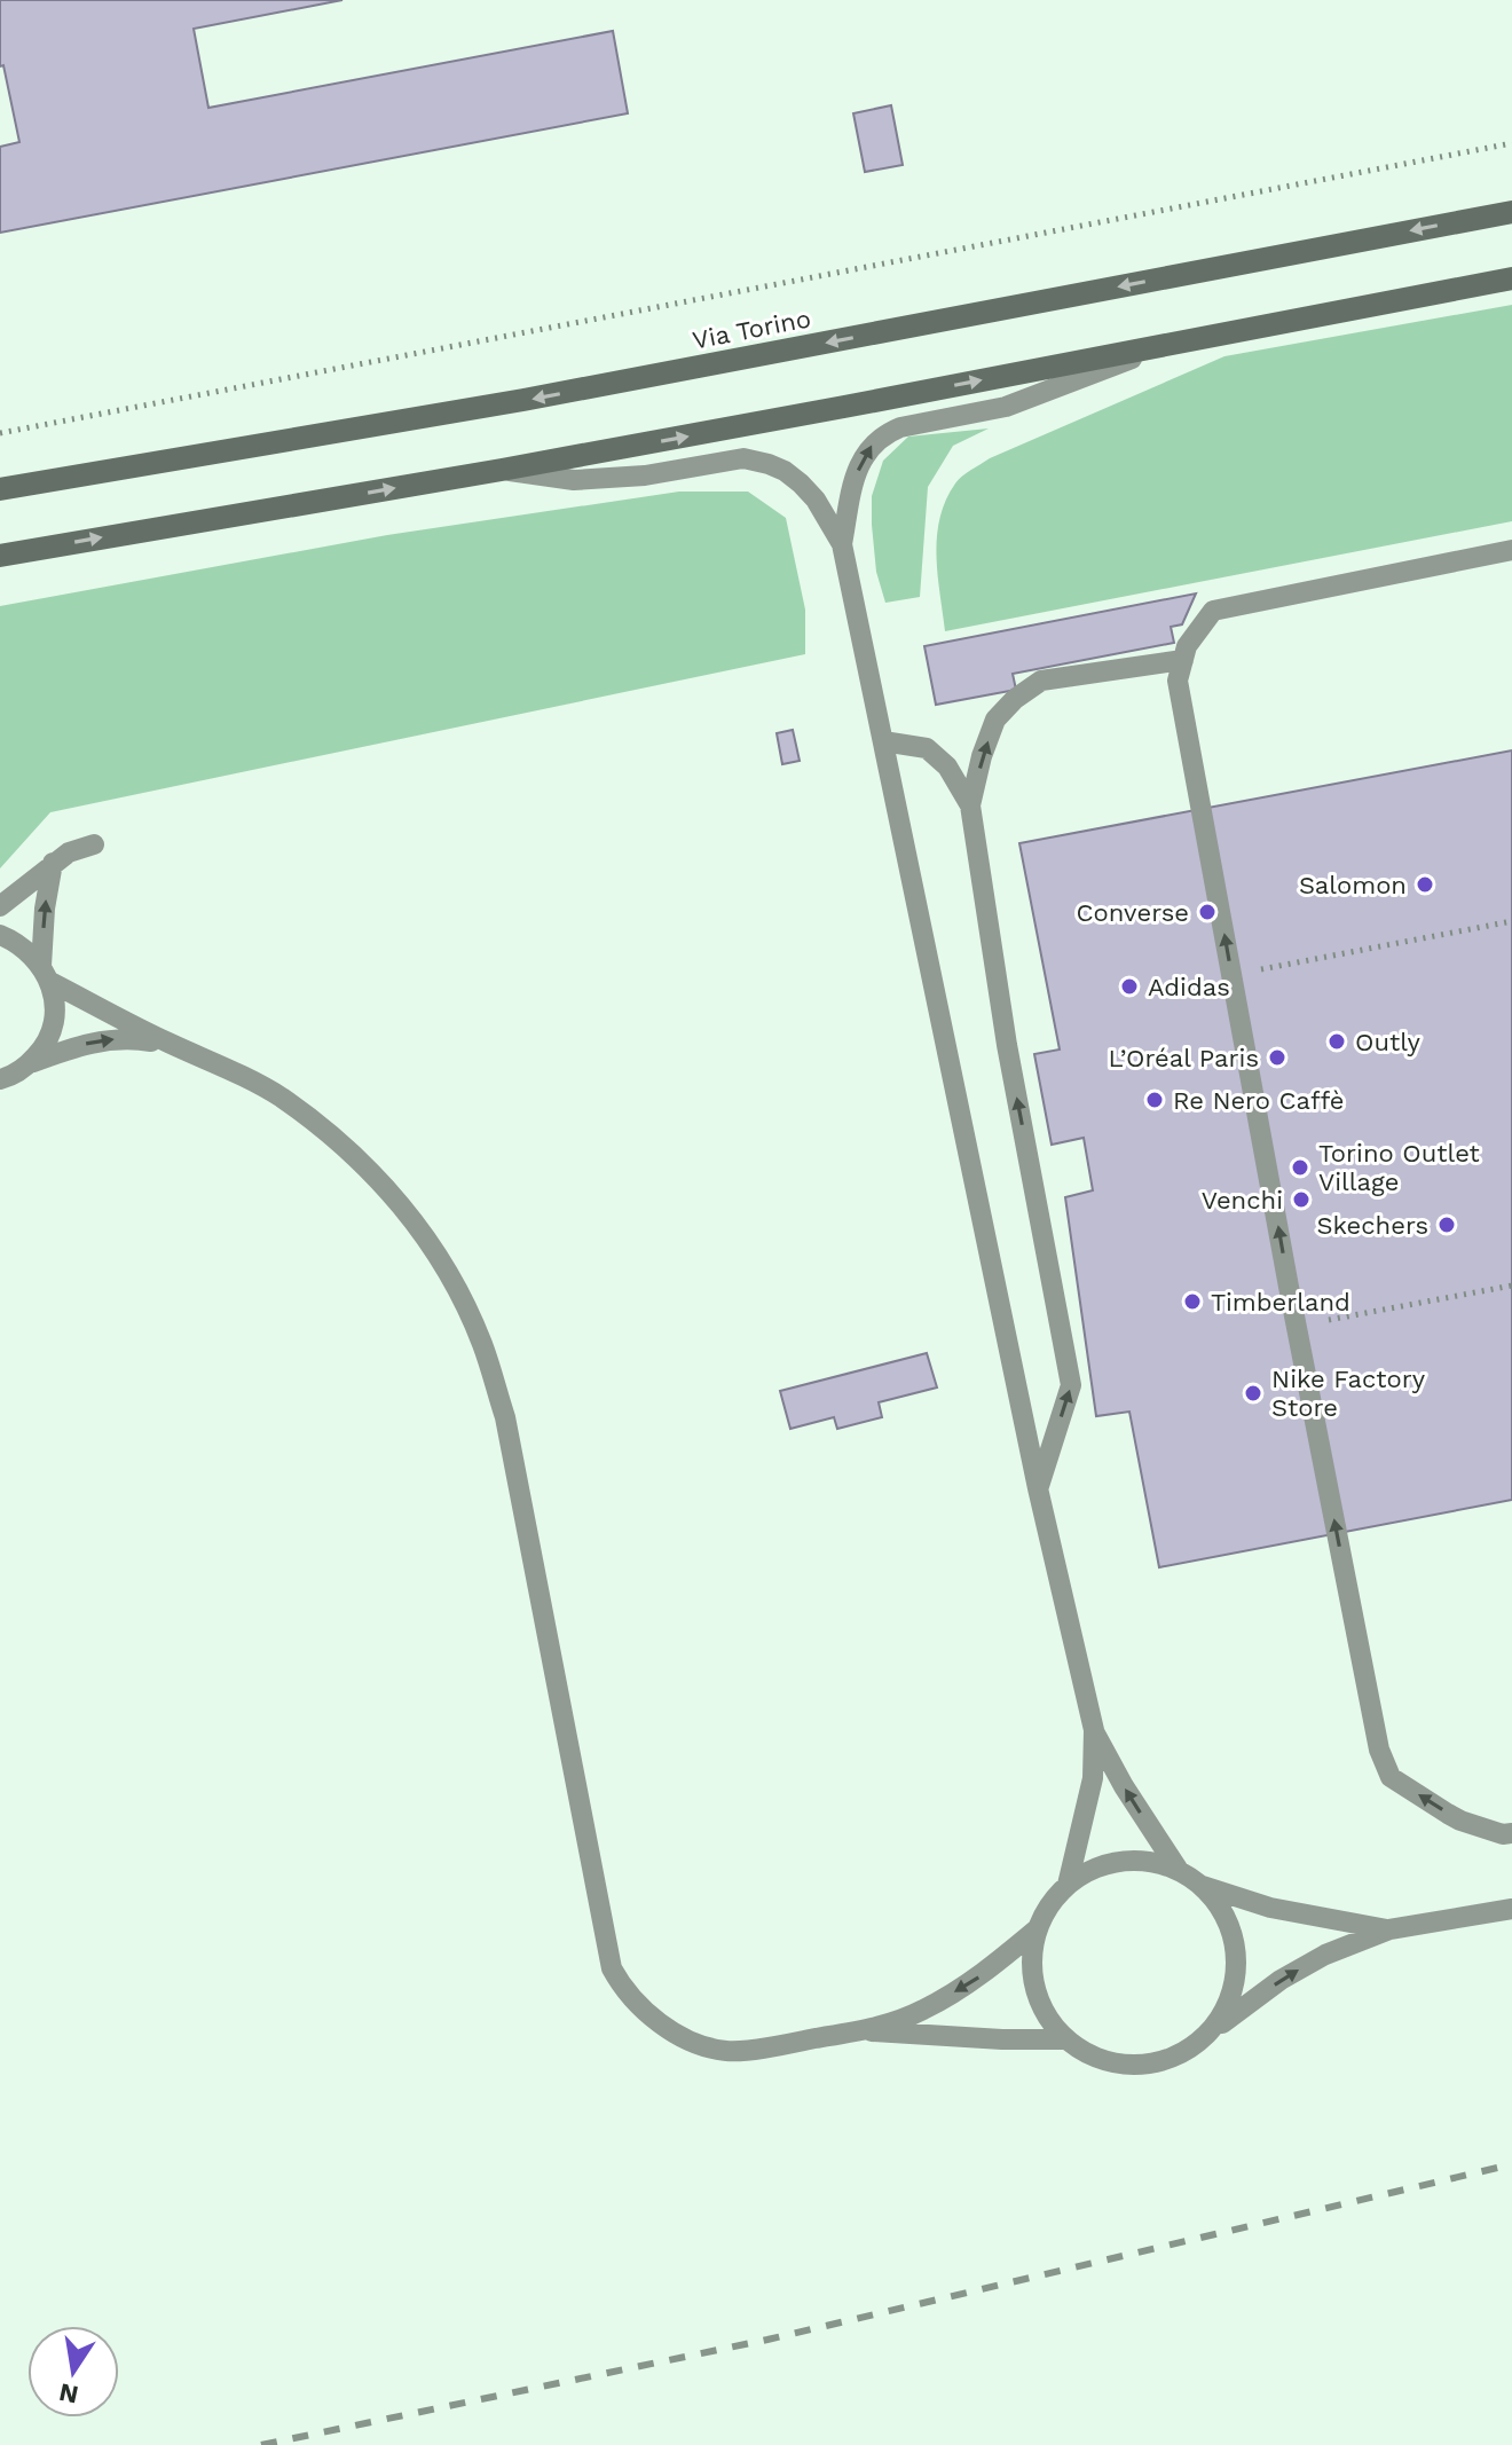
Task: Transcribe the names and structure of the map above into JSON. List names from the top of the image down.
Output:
{
  "streets": {
    "main road": ["Via Torino"]
  },
  "places": [
    "Salomon",
    "Converse",
    "Adidas",
    "Outly",
    "L’Oréal Paris",
    "Re Nero Caffè",
    "Torino Outlet Village",
    "Venchi",
    "Skechers",
    "Timberland",
    "Nike Factory Store"
  ],
  "north": "bottom"
}
